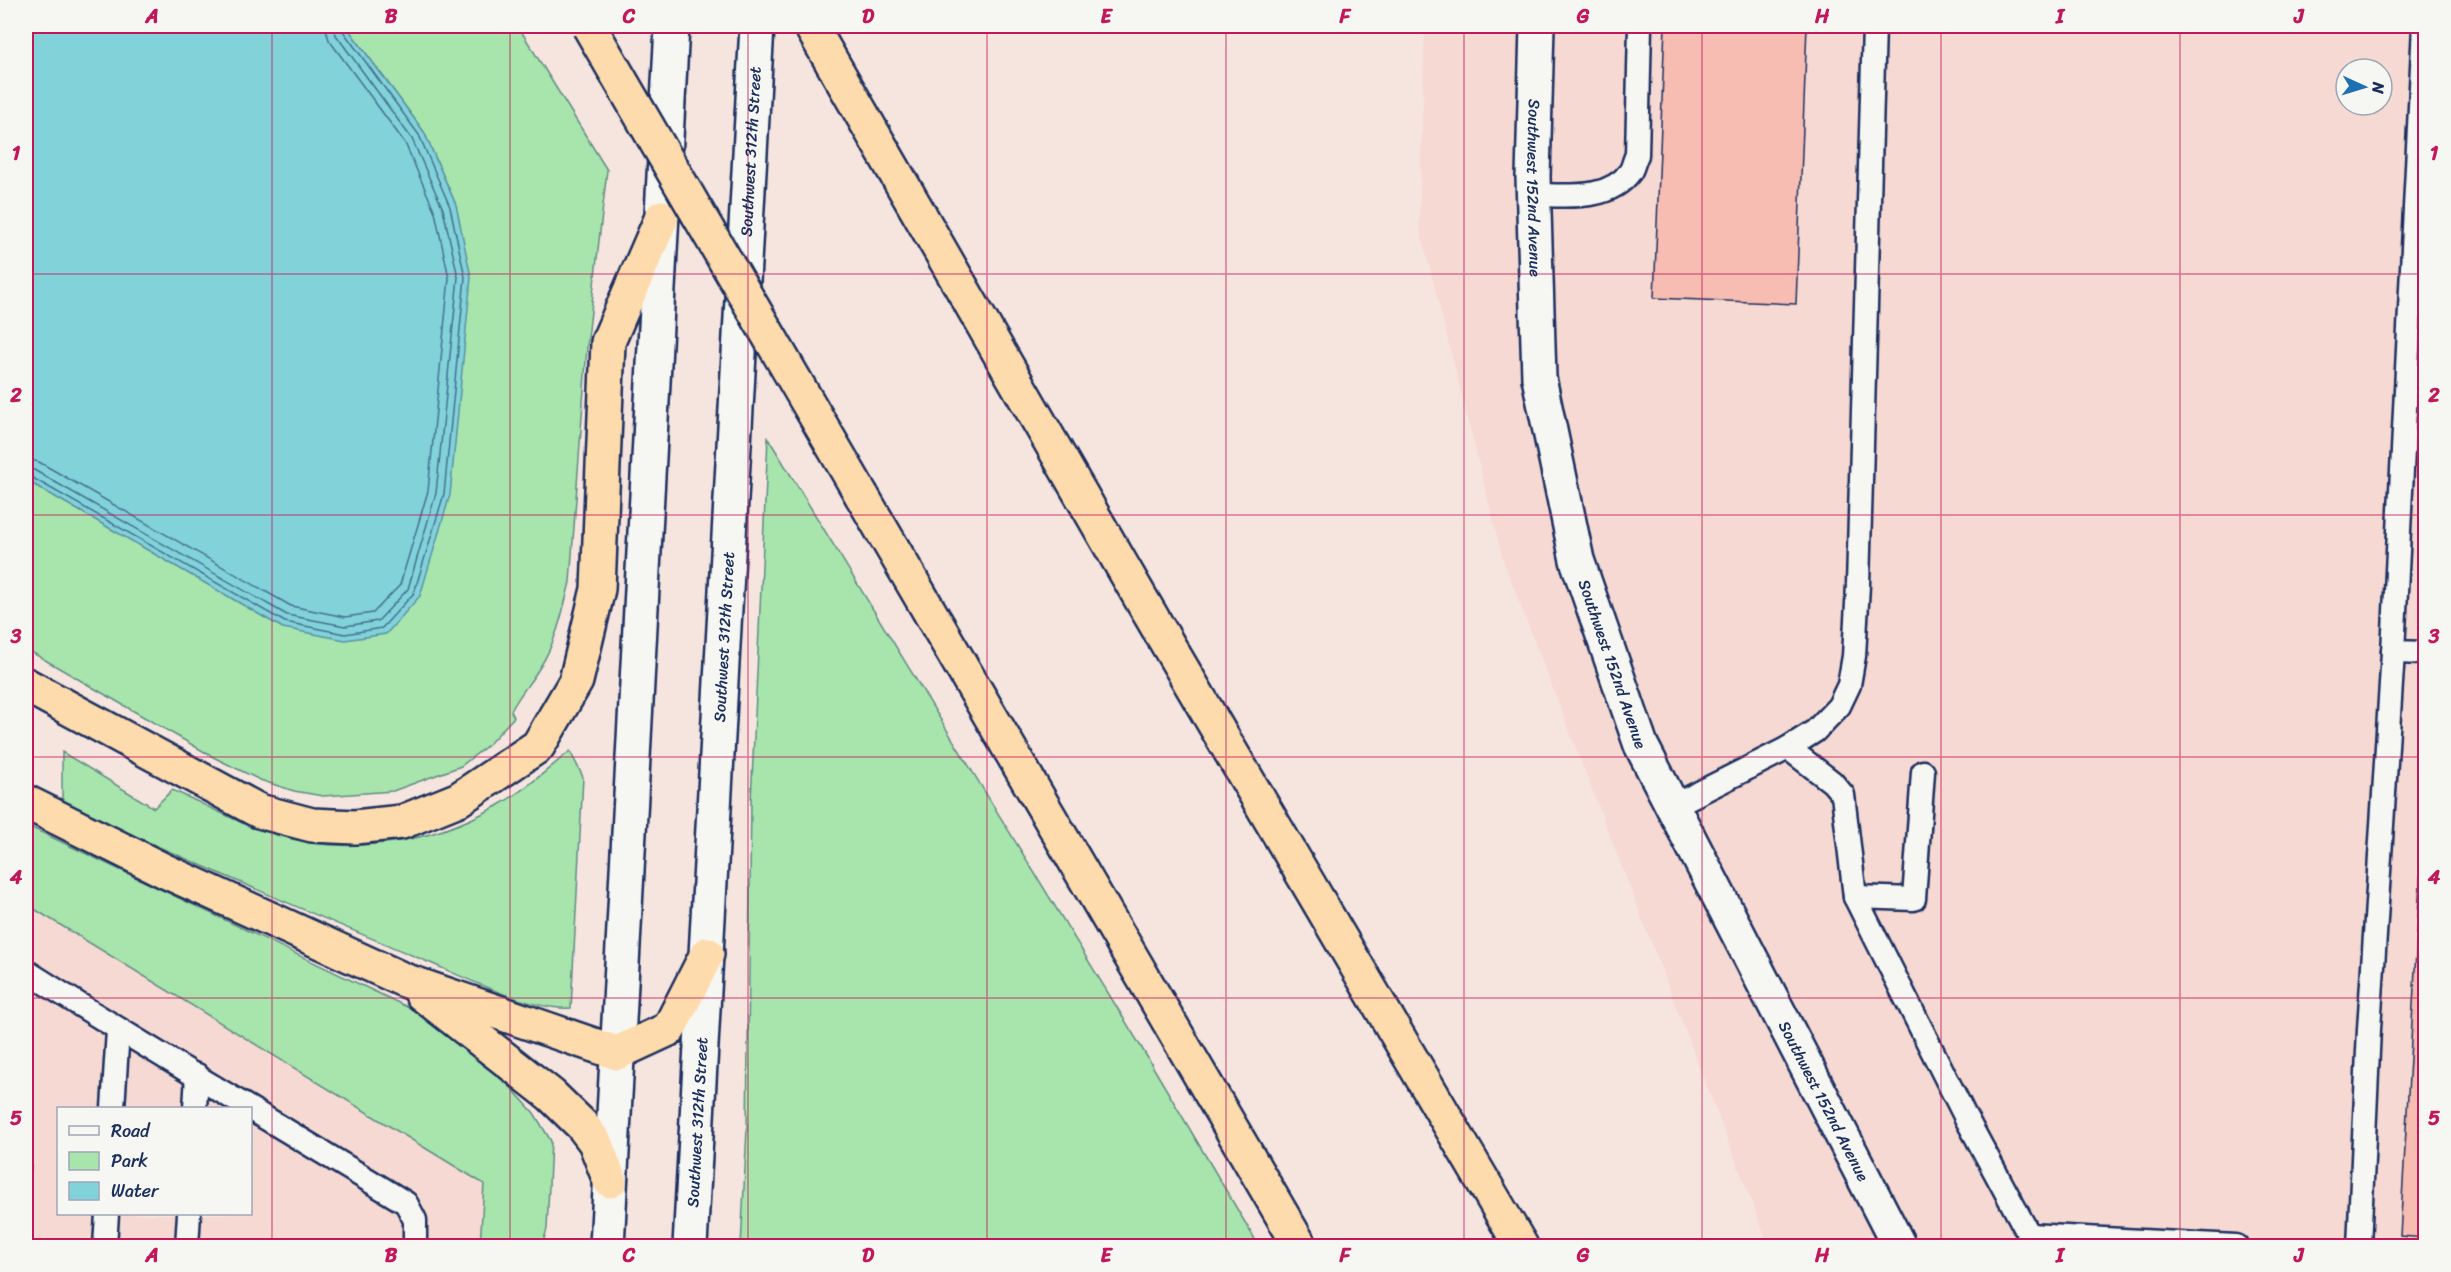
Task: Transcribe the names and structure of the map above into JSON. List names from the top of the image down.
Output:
{
  "streets": {
    "main road": ["Southwest 312th Street", "Southwest 152nd Avenue"]
  },
  "legend": ["Road", "Park", "Water"],
  "north": "right",
  "grid": {
    "columns": [
      "A",
      "B",
      "C",
      "D",
      "E",
      "F",
      "G",
      "H",
      "I",
      "J"
    ],
    "rows": [
      "1",
      "2",
      "3",
      "4",
      "5"
    ]
  }
}
